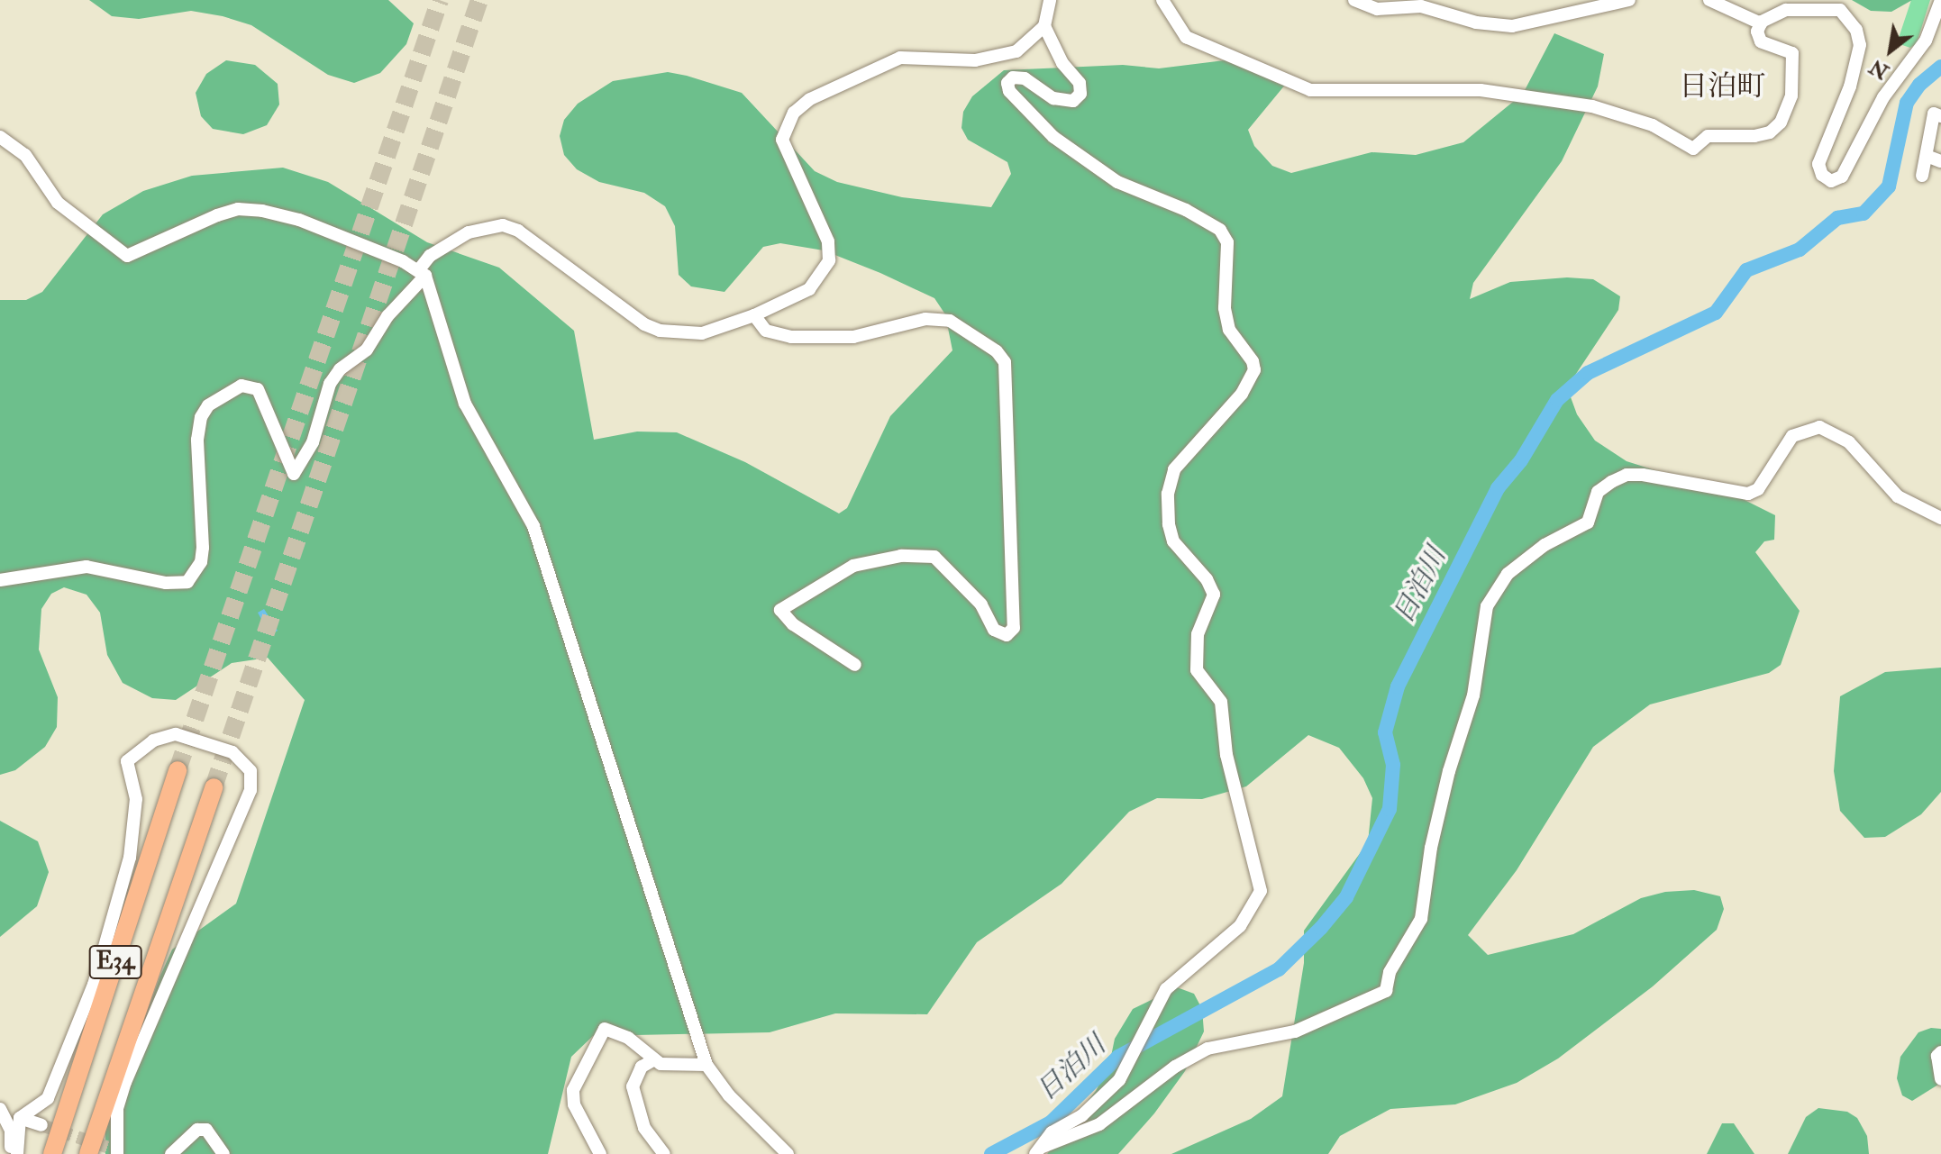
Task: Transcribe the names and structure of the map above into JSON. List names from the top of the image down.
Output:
{
  "streets": {
    "highway": ["E34"]
  },
  "districts": ["日泊町"],
  "water": ["日泊川"],
  "north": "bottom left"
}
